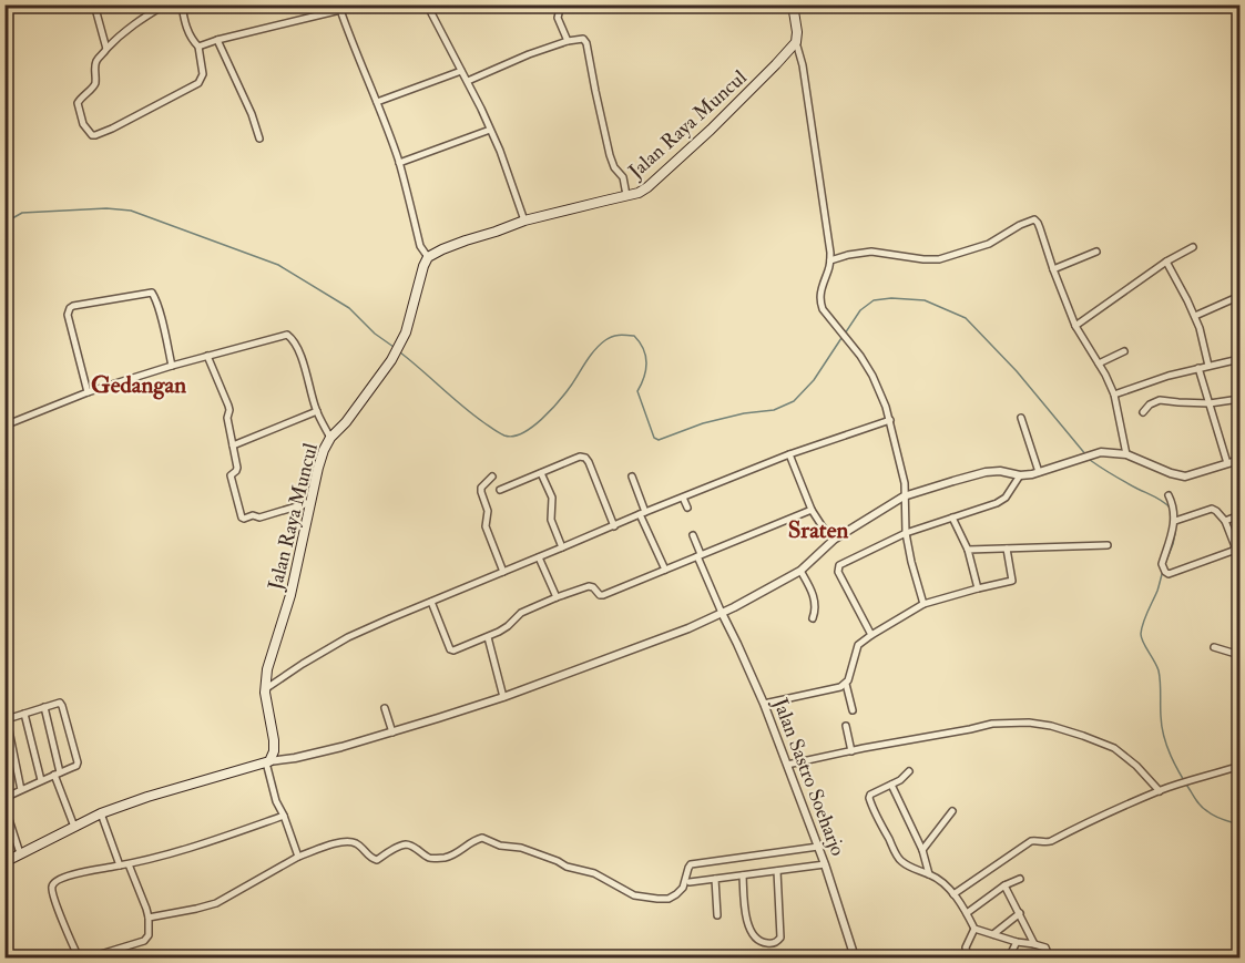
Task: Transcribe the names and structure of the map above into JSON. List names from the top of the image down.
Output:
{
  "streets": {
    "main road": ["Jalan Raya Muncul"],
    "street": ["Jalan Sastro Soeharjo"]
  },
  "districts": ["Gedangan", "Sraten"]
}
